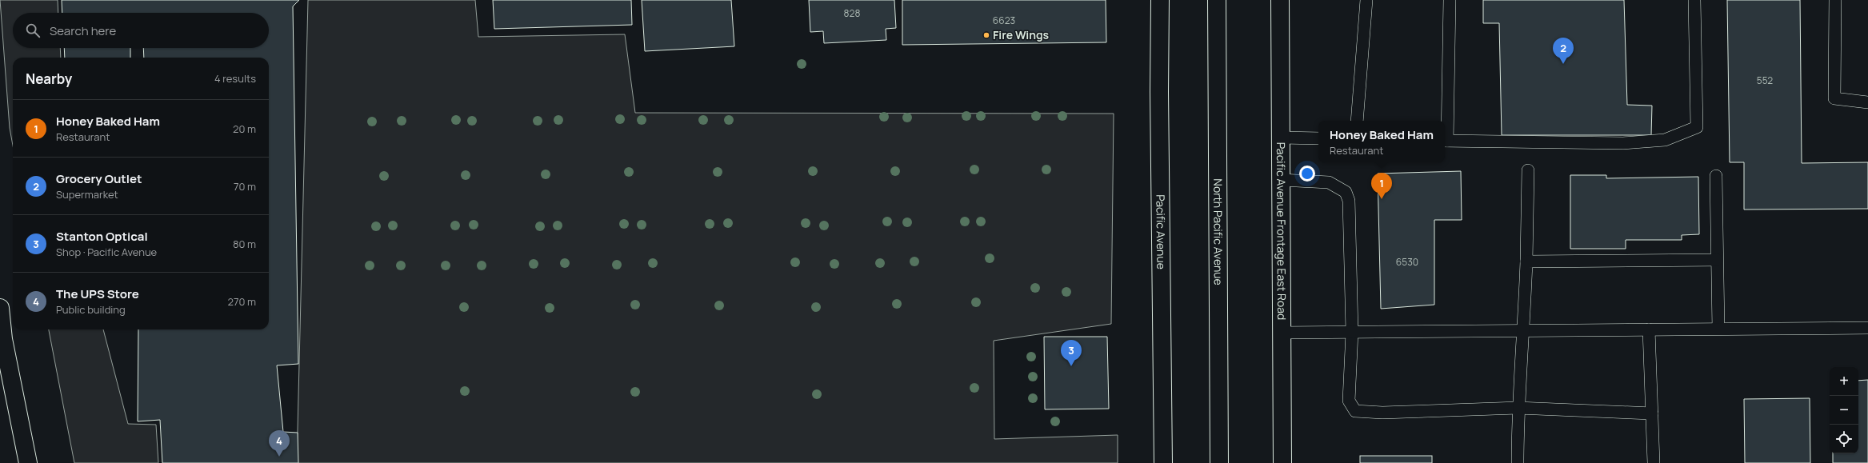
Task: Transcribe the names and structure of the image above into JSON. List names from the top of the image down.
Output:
{
  "streets": {
    "main road": ["Pacific Avenue Frontage East Road", "Pacific Avenue", "North Pacific Avenue"]
  },
  "places": ["Fire Wings"],
  "house_numbers": [
    "828",
    "6623",
    "552",
    "6530"
  ],
  "page": {
    "search": "Search here",
    "pins": [
      "2",
      "1",
      "3",
      "4"
    ],
    "heading": ["Nearby", "4 results"],
    "list": [
      {
        "mark": "1",
        "name": "Honey Baked Ham",
        "note": "Restaurant",
        "value": "20 m"
      },
      {
        "mark": "2",
        "name": "Grocery Outlet",
        "note": "Supermarket",
        "value": "70 m"
      },
      {
        "mark": "3",
        "name": "Stanton Optical",
        "note": "Shop · Pacific Avenue",
        "value": "80 m"
      },
      {
        "mark": "4",
        "name": "The UPS Store",
        "note": "Public building",
        "value": "270 m"
      }
    ],
    "popup": ["Honey Baked Ham", "Restaurant"],
    "map_buttons": ["+", "−"]
  }
}
